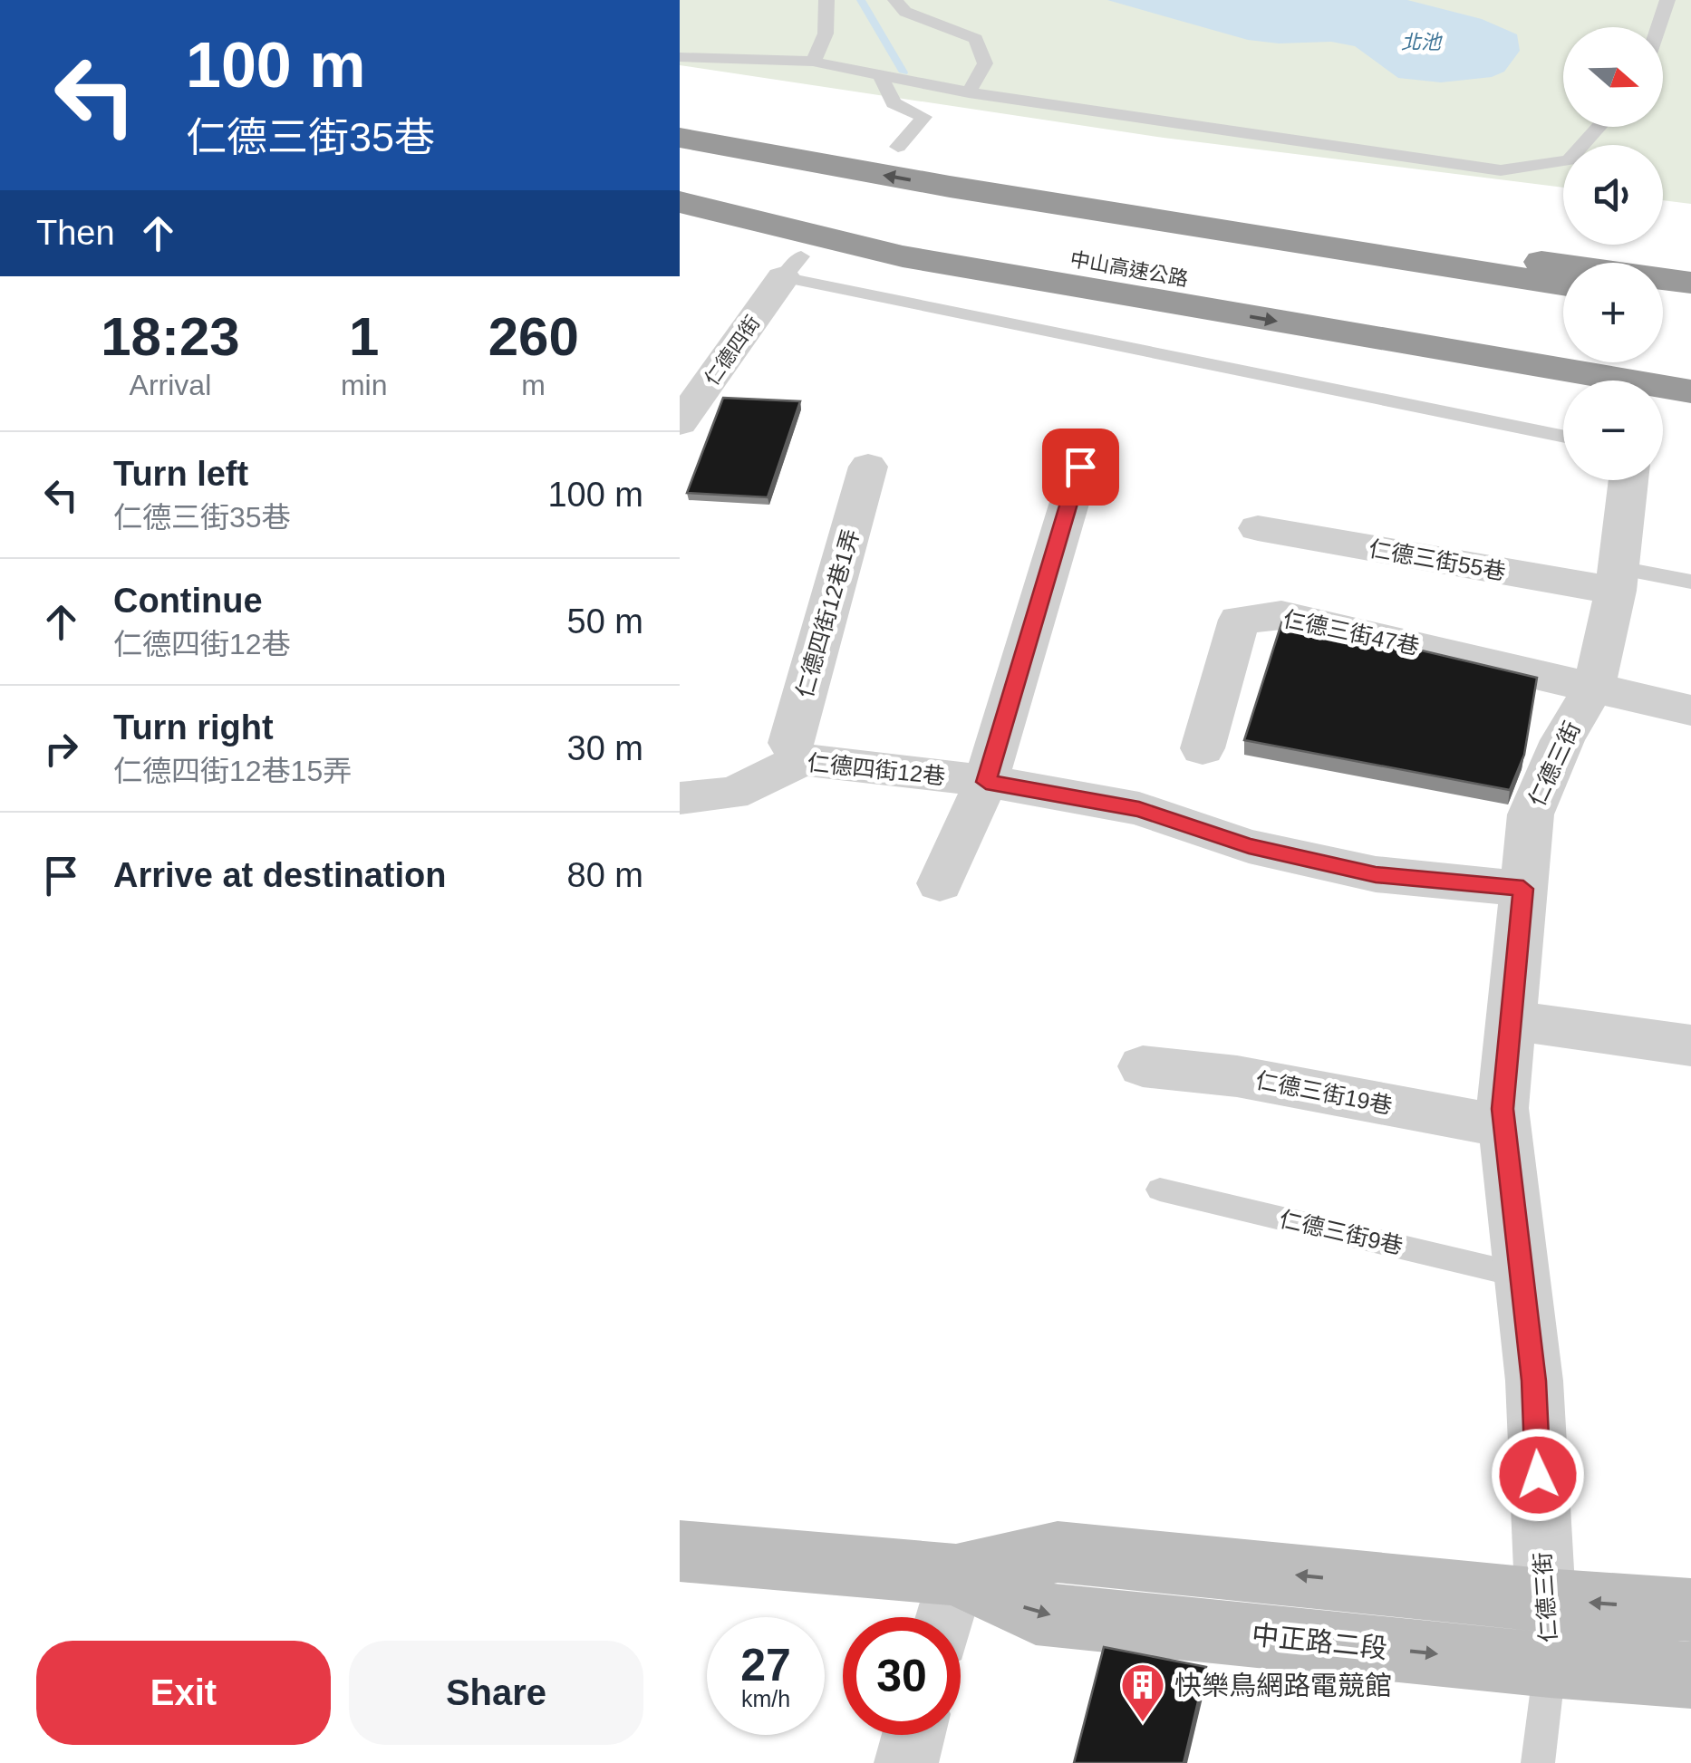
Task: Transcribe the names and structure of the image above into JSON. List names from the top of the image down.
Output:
{
  "streets": {
    "highway": ["中山高速公路"],
    "main road": ["中正路二段"],
    "street": [
      "仁德四街",
      "仁德三街55巷",
      "仁德四街12巷1弄",
      "仁德三街47巷",
      "仁德三街",
      "仁德四街12巷",
      "仁德三街19巷"
    ],
    "lane": ["仁德三街9巷"]
  },
  "crossings": [
    ["仁德三街55巷", "仁德三街"],
    ["仁德四街12巷1弄", "仁德四街12巷"],
    ["仁德三街47巷", "仁德三街"],
    ["仁德三街", "仁德四街12巷"],
    ["仁德三街", "仁德三街19巷"],
    ["仁德三街", "仁德三街9巷"],
    ["仁德三街", "中正路二段"]
  ],
  "water": ["北池"],
  "places": {
    "building": ["快樂鳥網路電競館"]
  },
  "north": "right",
  "page": {
    "turn": ["100 m", "仁德三街35巷"],
    "map_buttons": ["+", "−"],
    "then": "Then",
    "eta": [
      "18:23",
      "Arrival",
      "1",
      "min",
      "260",
      "m"
    ],
    "list": [
      {
        "name": "Turn left",
        "note": "仁德三街35巷",
        "value": "100 m"
      },
      {
        "name": "Continue",
        "note": "仁德四街12巷",
        "value": "50 m"
      },
      {
        "name": "Turn right",
        "note": "仁德四街12巷15弄",
        "value": "30 m"
      },
      {
        "name": "Arrive at destination",
        "value": "80 m"
      }
    ],
    "speed": "27 km/h",
    "limit": "30",
    "buttons": ["Exit", "Share"]
  }
}
